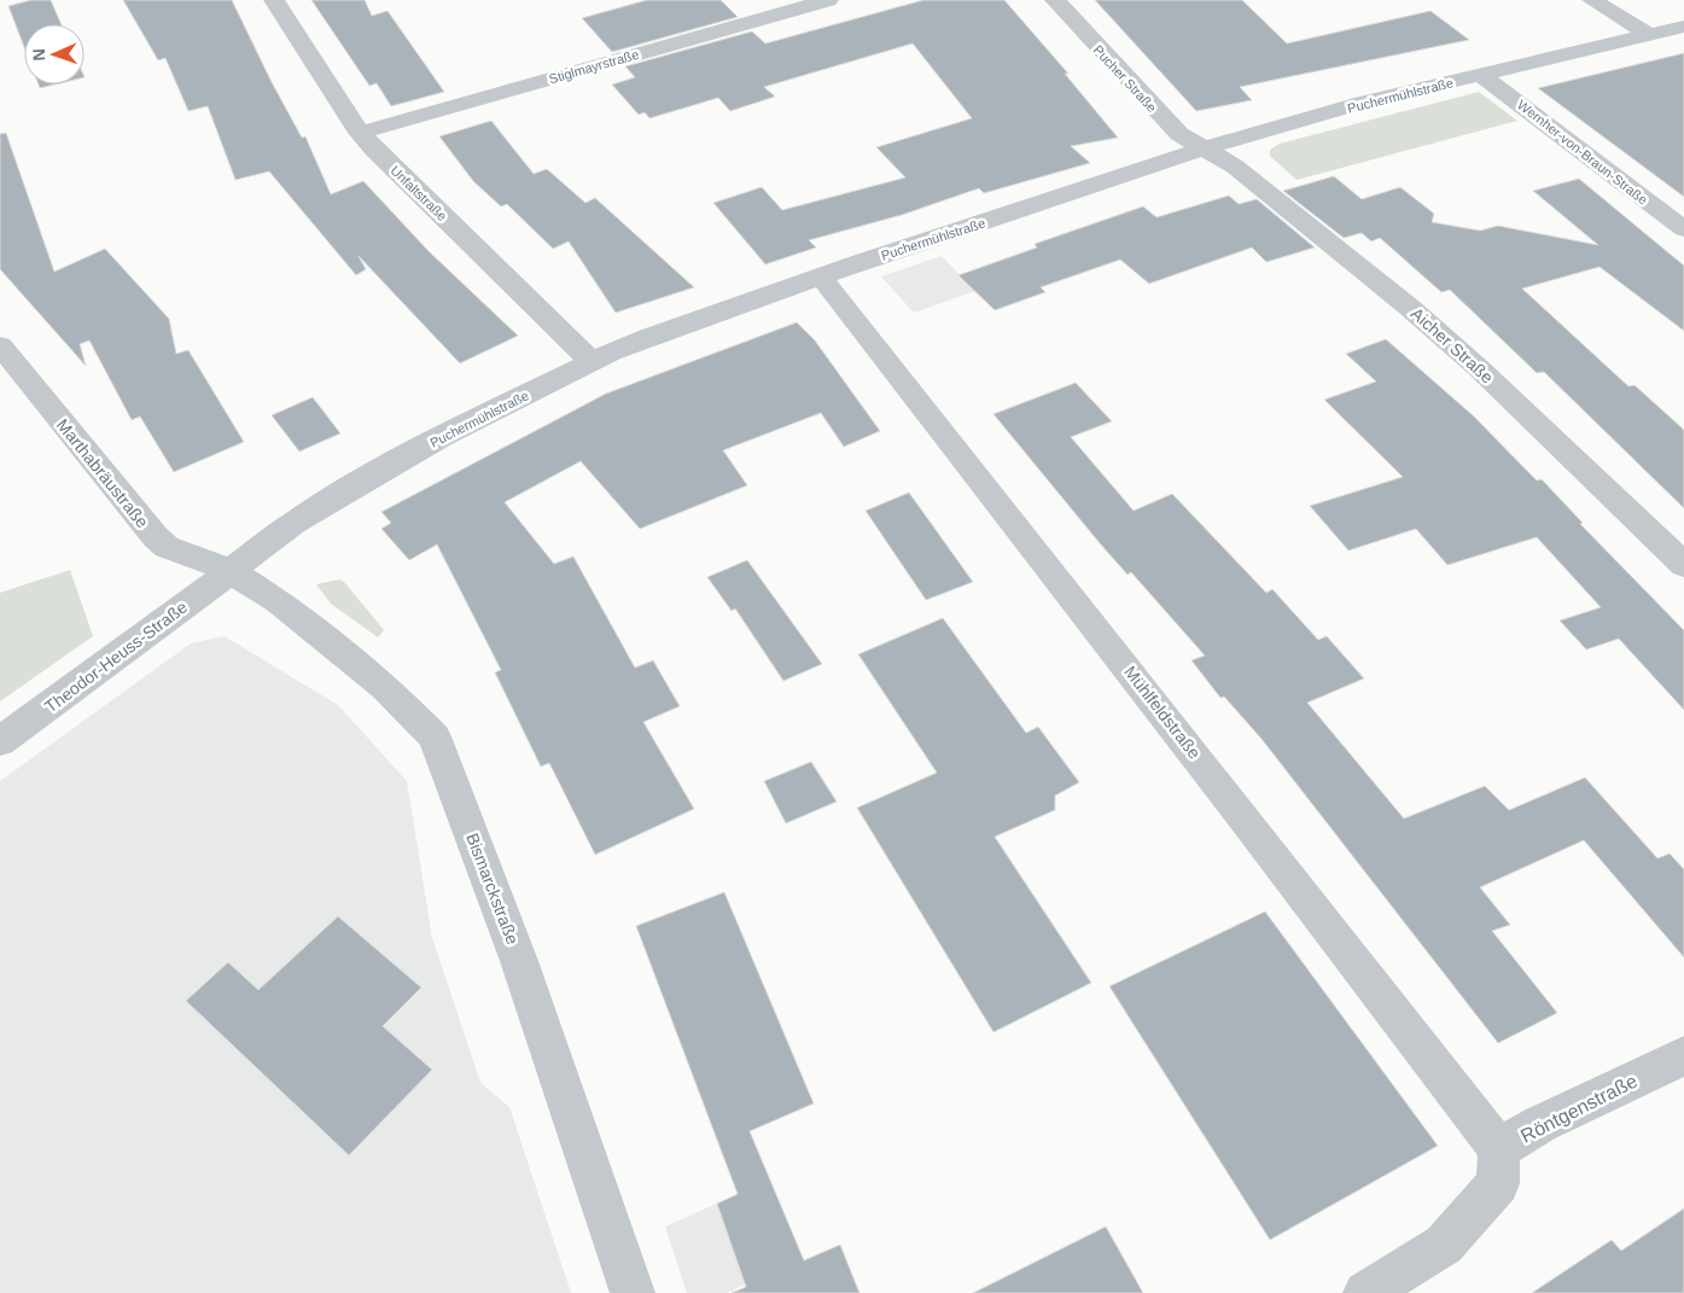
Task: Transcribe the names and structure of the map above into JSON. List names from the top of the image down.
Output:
{
  "streets": {
    "street": [
      "Stiglmayrstraße",
      "Pucher Straße",
      "Puchermühlstraße",
      "Wernher-von-Braun-Straße",
      "Unfaltstraße",
      "Aicher Straße",
      "Marthabräustraße",
      "Theodor-Heuss-Straße",
      "Mühlfeldstraße",
      "Bismarckstraße",
      "Röntgenstraße"
    ]
  },
  "crossings": [
    ["Stiglmayrstraße", "Unfaltstraße"],
    ["Pucher Straße", "Puchermühlstraße"],
    ["Pucher Straße", "Aicher Straße"],
    ["Puchermühlstraße", "Wernher-von-Braun-Straße"],
    ["Puchermühlstraße", "Unfaltstraße"],
    ["Puchermühlstraße", "Aicher Straße"],
    ["Puchermühlstraße", "Marthabräustraße"],
    ["Puchermühlstraße", "Theodor-Heuss-Straße"],
    ["Puchermühlstraße", "Mühlfeldstraße"],
    ["Puchermühlstraße", "Bismarckstraße"],
    ["Marthabräustraße", "Theodor-Heuss-Straße"],
    ["Marthabräustraße", "Bismarckstraße"],
    ["Theodor-Heuss-Straße", "Bismarckstraße"],
    ["Mühlfeldstraße", "Röntgenstraße"]
  ],
  "north": "left"
}
